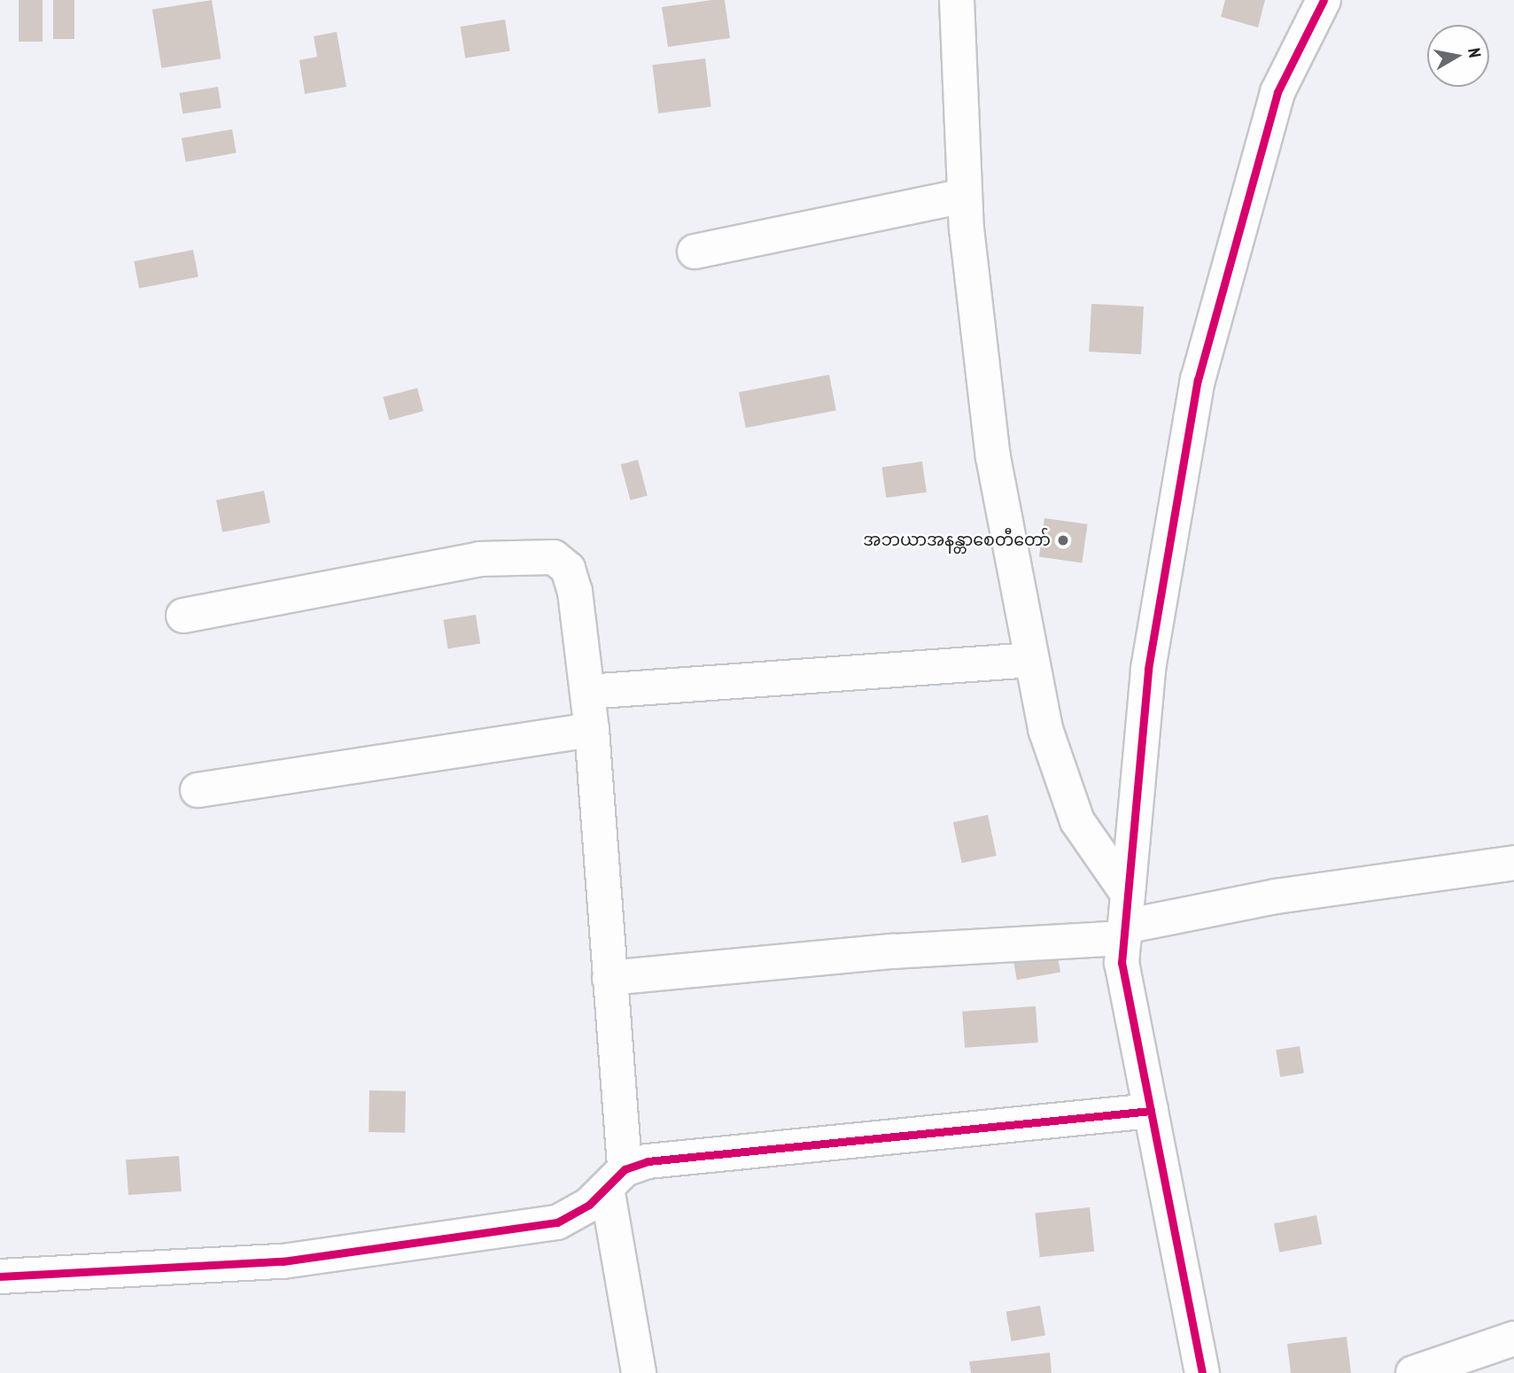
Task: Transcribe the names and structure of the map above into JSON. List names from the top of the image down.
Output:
{
  "places": ["အဘယာအနန္တာစေတီတော်"],
  "north": "right"
}
